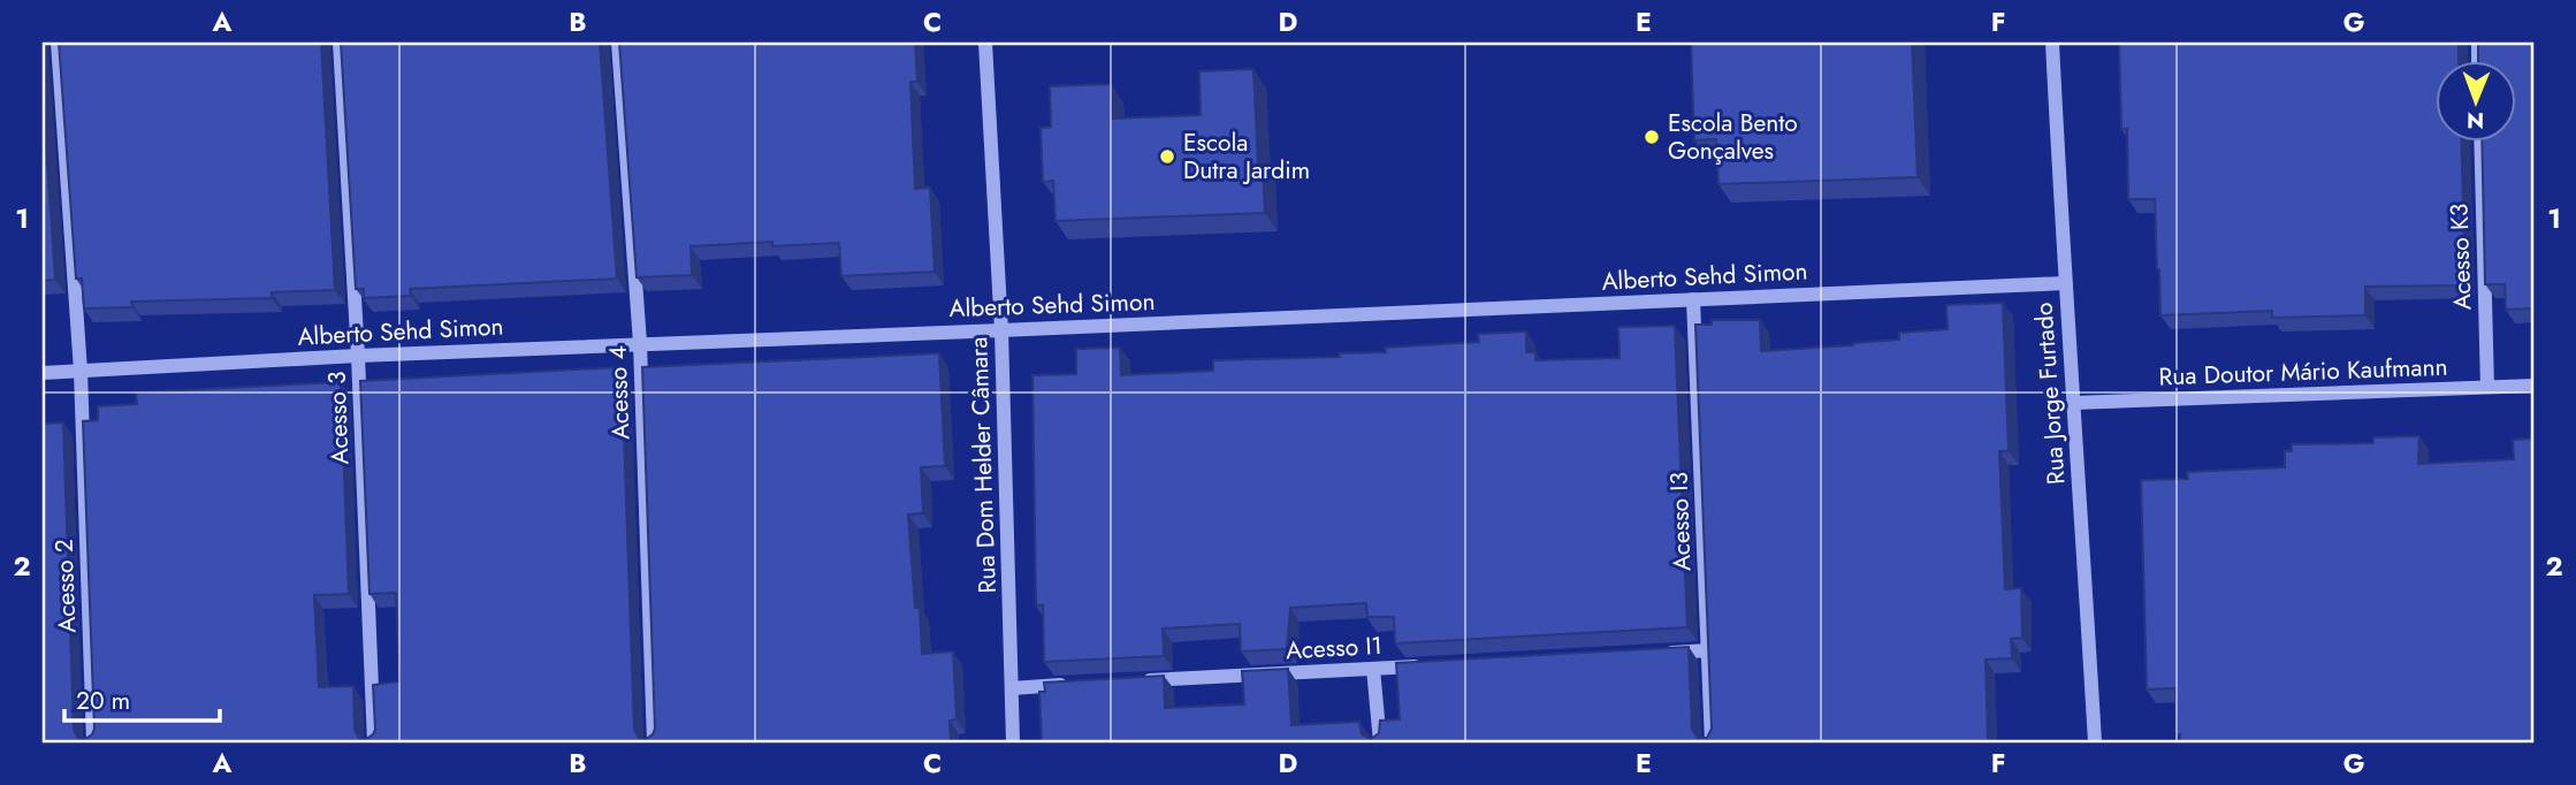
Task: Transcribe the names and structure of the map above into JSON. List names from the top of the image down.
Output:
{
  "streets": {
    "street": [
      "Acesso K3",
      "Alberto Sehd Simon",
      "Rua Doutor Mário Kaufmann",
      "Acesso 4",
      "Rua Jorge Furtado",
      "Acesso 3",
      "Rua Dom Helder Câmara",
      "Acesso I3",
      "Acesso 2",
      "Acesso I1"
    ]
  },
  "crossings": [
    ["Acesso K3", "Rua Doutor Mário Kaufmann"],
    ["Alberto Sehd Simon", "Acesso 4"],
    ["Alberto Sehd Simon", "Rua Jorge Furtado"],
    ["Alberto Sehd Simon", "Acesso 3"],
    ["Alberto Sehd Simon", "Rua Dom Helder Câmara"],
    ["Alberto Sehd Simon", "Acesso I3"],
    ["Alberto Sehd Simon", "Acesso 2"],
    ["Rua Doutor Mário Kaufmann", "Rua Jorge Furtado"]
  ],
  "places": ["Escola Bento Gonçalves", "Escola Dutra Jardim"],
  "scale_bar": "20 m",
  "north": "bottom",
  "grid": {
    "columns": [
      "A",
      "B",
      "C",
      "D",
      "E",
      "F",
      "G"
    ],
    "rows": ["1", "2"]
  }
}
